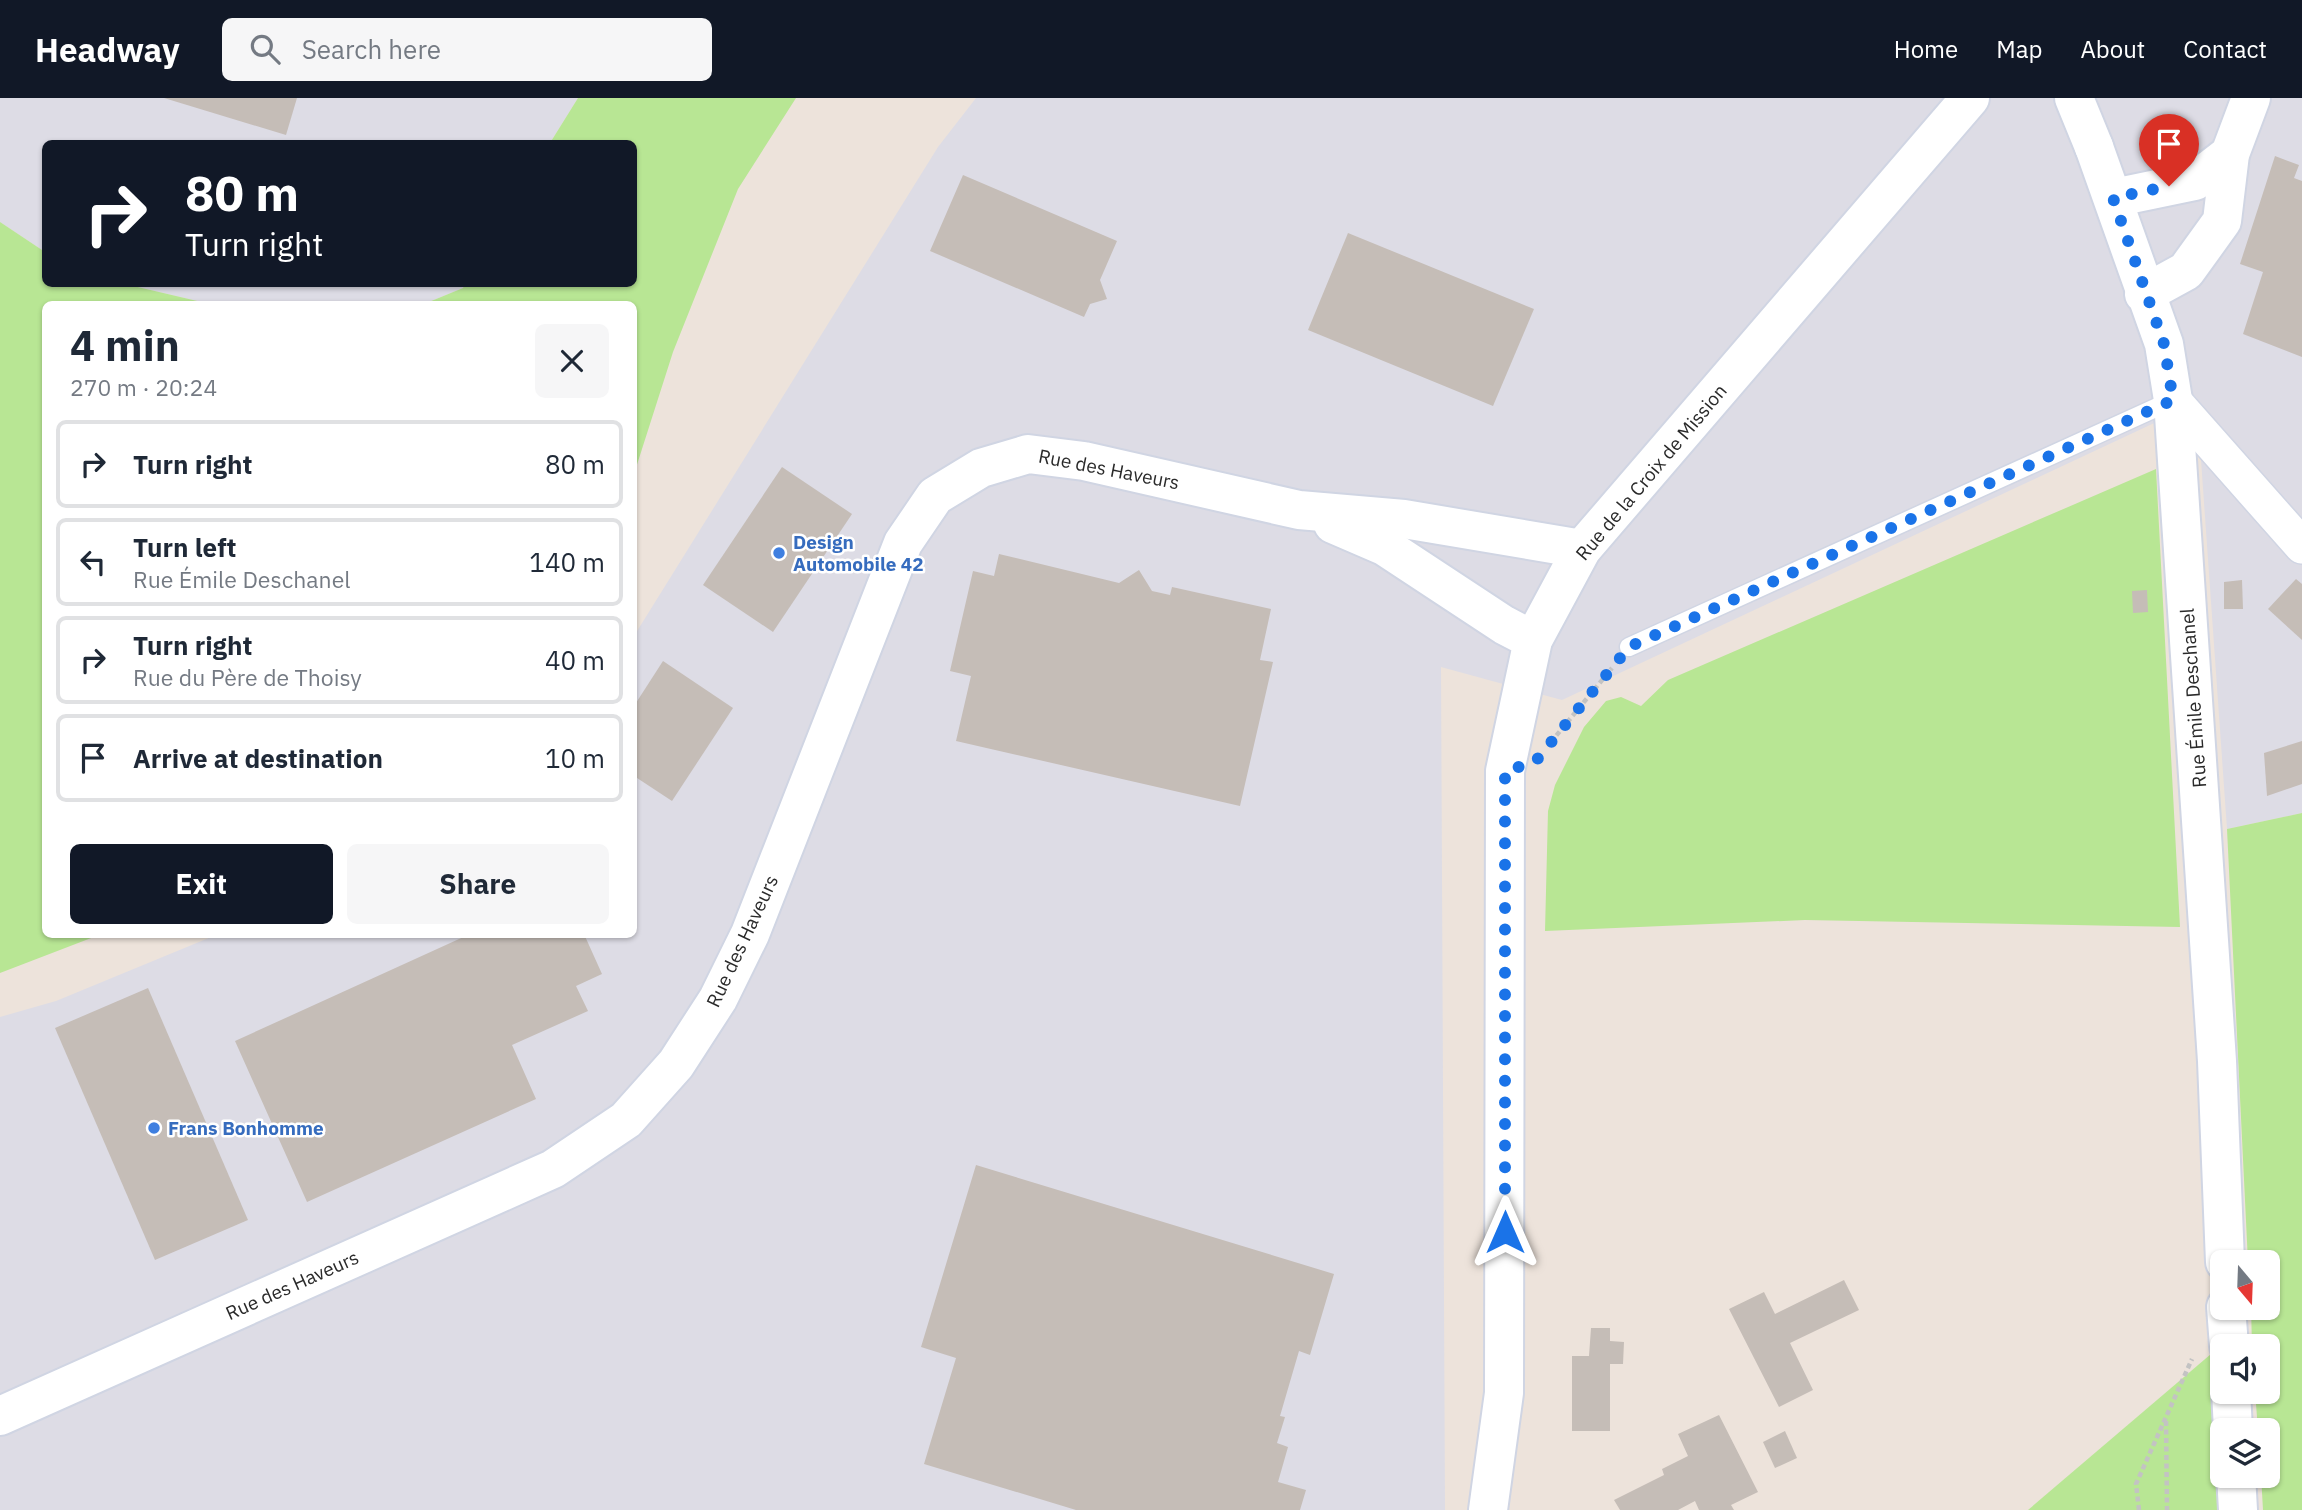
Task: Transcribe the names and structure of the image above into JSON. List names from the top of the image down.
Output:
{
  "streets": {
    "main road": ["Rue des Haveurs", "Rue de la Croix de Mission", "Rue Émile Deschanel"]
  },
  "crossings": [
    ["Rue des Haveurs", "Rue de la Croix de Mission"]
  ],
  "places": ["Design Automobile 42", "Frans Bonhomme"],
  "north": "bottom",
  "page": {
    "header": "Headway",
    "search": "Search here",
    "nav": [
      "Home",
      "Map",
      "About",
      "Contact"
    ],
    "turn": ["80 m", "Turn right"],
    "heading": ["4 min", "270 m · 20:24"],
    "list": [
      {
        "name": "Turn right",
        "value": "80 m"
      },
      {
        "name": "Turn left",
        "note": "Rue Émile Deschanel",
        "value": "140 m"
      },
      {
        "name": "Turn right",
        "note": "Rue du Père de Thoisy",
        "value": "40 m"
      },
      {
        "name": "Arrive at destination",
        "value": "10 m"
      }
    ],
    "buttons": ["Exit", "Share"]
  }
}
